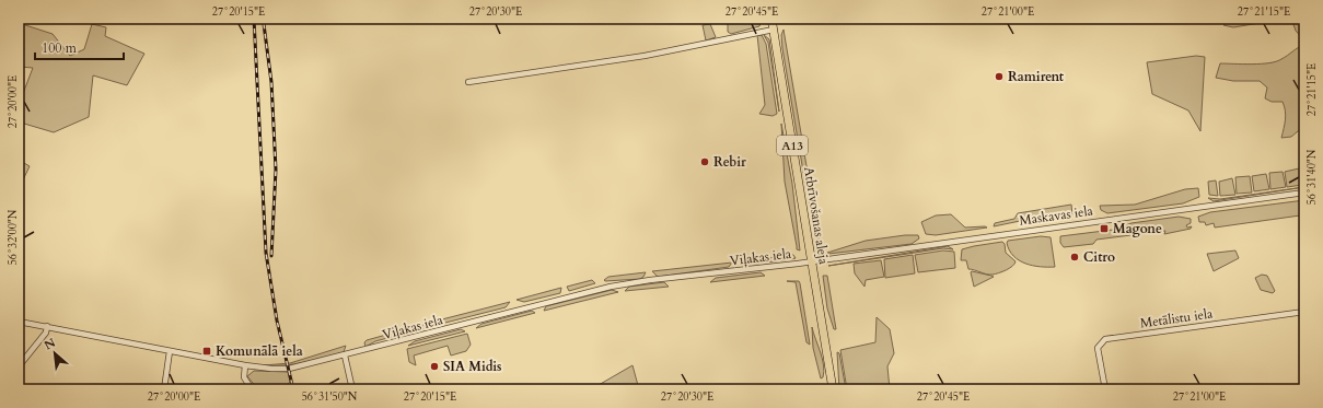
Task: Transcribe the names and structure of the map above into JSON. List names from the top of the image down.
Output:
{
  "streets": {
    "main road": ["A13", "Atbrīvošanas aleja"],
    "street": ["Maskavas iela", "Viļakas iela", "Metālistu iela"]
  },
  "crossings": [
    ["Atbrīvošanas aleja", "Maskavas iela"],
    ["Atbrīvošanas aleja", "Viļakas iela"],
    ["Maskavas iela", "Viļakas iela"]
  ],
  "places": {
    "other": [
      "Ramirent",
      "Rebir",
      "Citro",
      "SIA Midis"
    ],
    "transit": ["Magone", "Komunālā iela"]
  },
  "scale_bar": "100 m",
  "north": "top left",
  "coordinates": [
    "27°20'15\"E",
    "27°20'30\"E",
    "27°20'45\"E",
    "27°21'00\"E",
    "27°21'15\"E",
    "27°20'00\"E",
    "56°31'40\"N",
    "56°32'00\"N",
    "56°31'50\"N"
  ]
}
